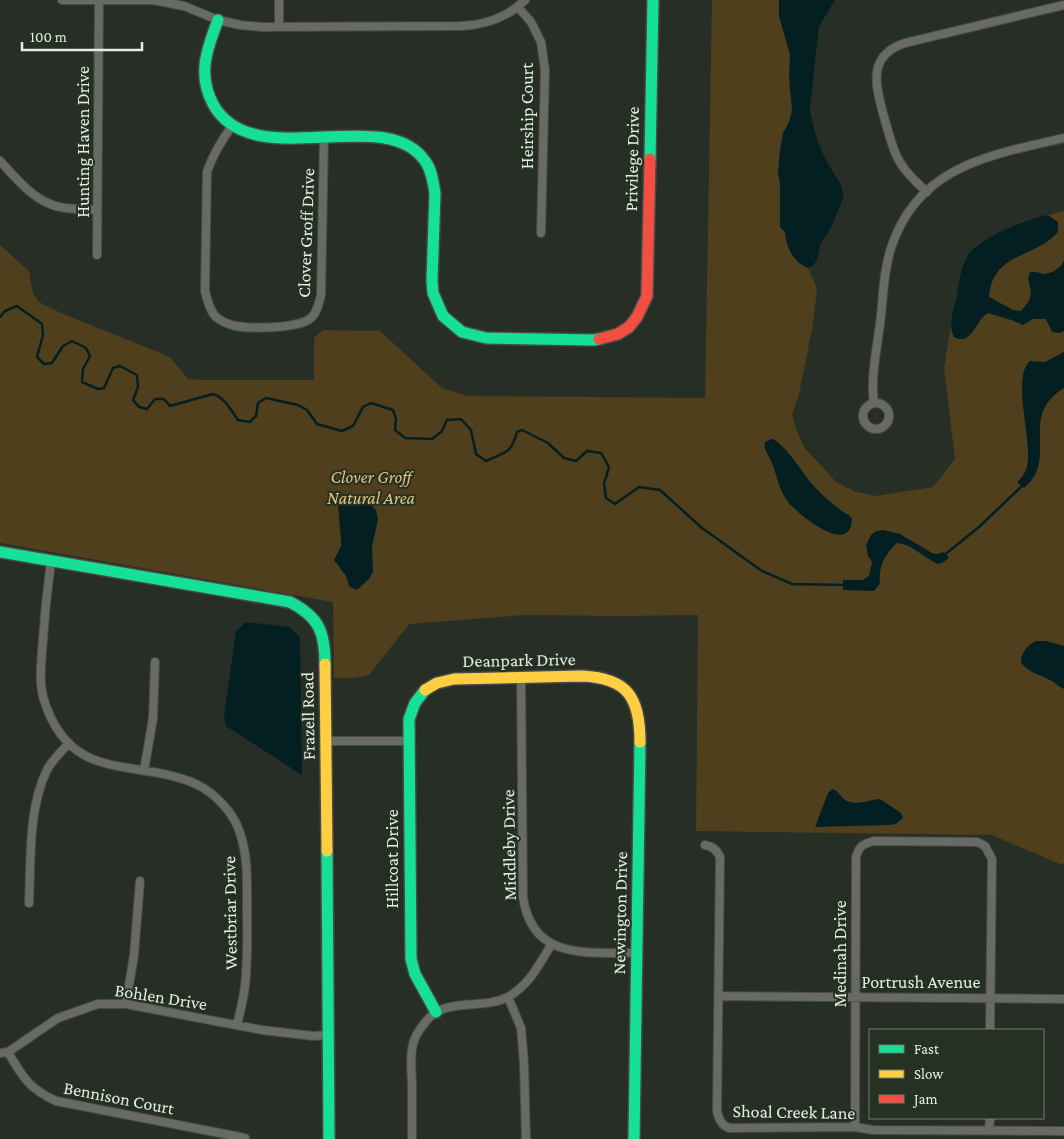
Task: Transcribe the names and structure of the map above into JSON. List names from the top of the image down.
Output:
{
  "streets": {
    "street": [
      "Heirship Court",
      "Hunting Haven Drive",
      "Privilege Drive",
      "Clover Groff Drive",
      "Deanpark Drive",
      "Frazell Road",
      "Middleby Drive",
      "Hillcoat Drive",
      "Westbriar Drive",
      "Newington Drive",
      "Medinah Drive",
      "Portrush Avenue",
      "Bohlen Drive",
      "Bennison Court",
      "Shoal Creek Lane"
    ]
  },
  "crossings": [
    ["Privilege Drive", "Clover Groff Drive"],
    ["Deanpark Drive", "Middleby Drive"],
    ["Deanpark Drive", "Hillcoat Drive"],
    ["Deanpark Drive", "Newington Drive"],
    ["Frazell Road", "Westbriar Drive"],
    ["Frazell Road", "Bohlen Drive"],
    ["Middleby Drive", "Newington Drive"],
    ["Westbriar Drive", "Bohlen Drive"],
    ["Medinah Drive", "Portrush Avenue"],
    ["Medinah Drive", "Shoal Creek Lane"],
    ["Portrush Avenue", "Shoal Creek Lane"],
    ["Bohlen Drive", "Bennison Court"]
  ],
  "parks": ["Clover Groff Natural Area"],
  "legend": ["Fast", "Slow", "Jam"],
  "scale_bar": "100 m"
}
